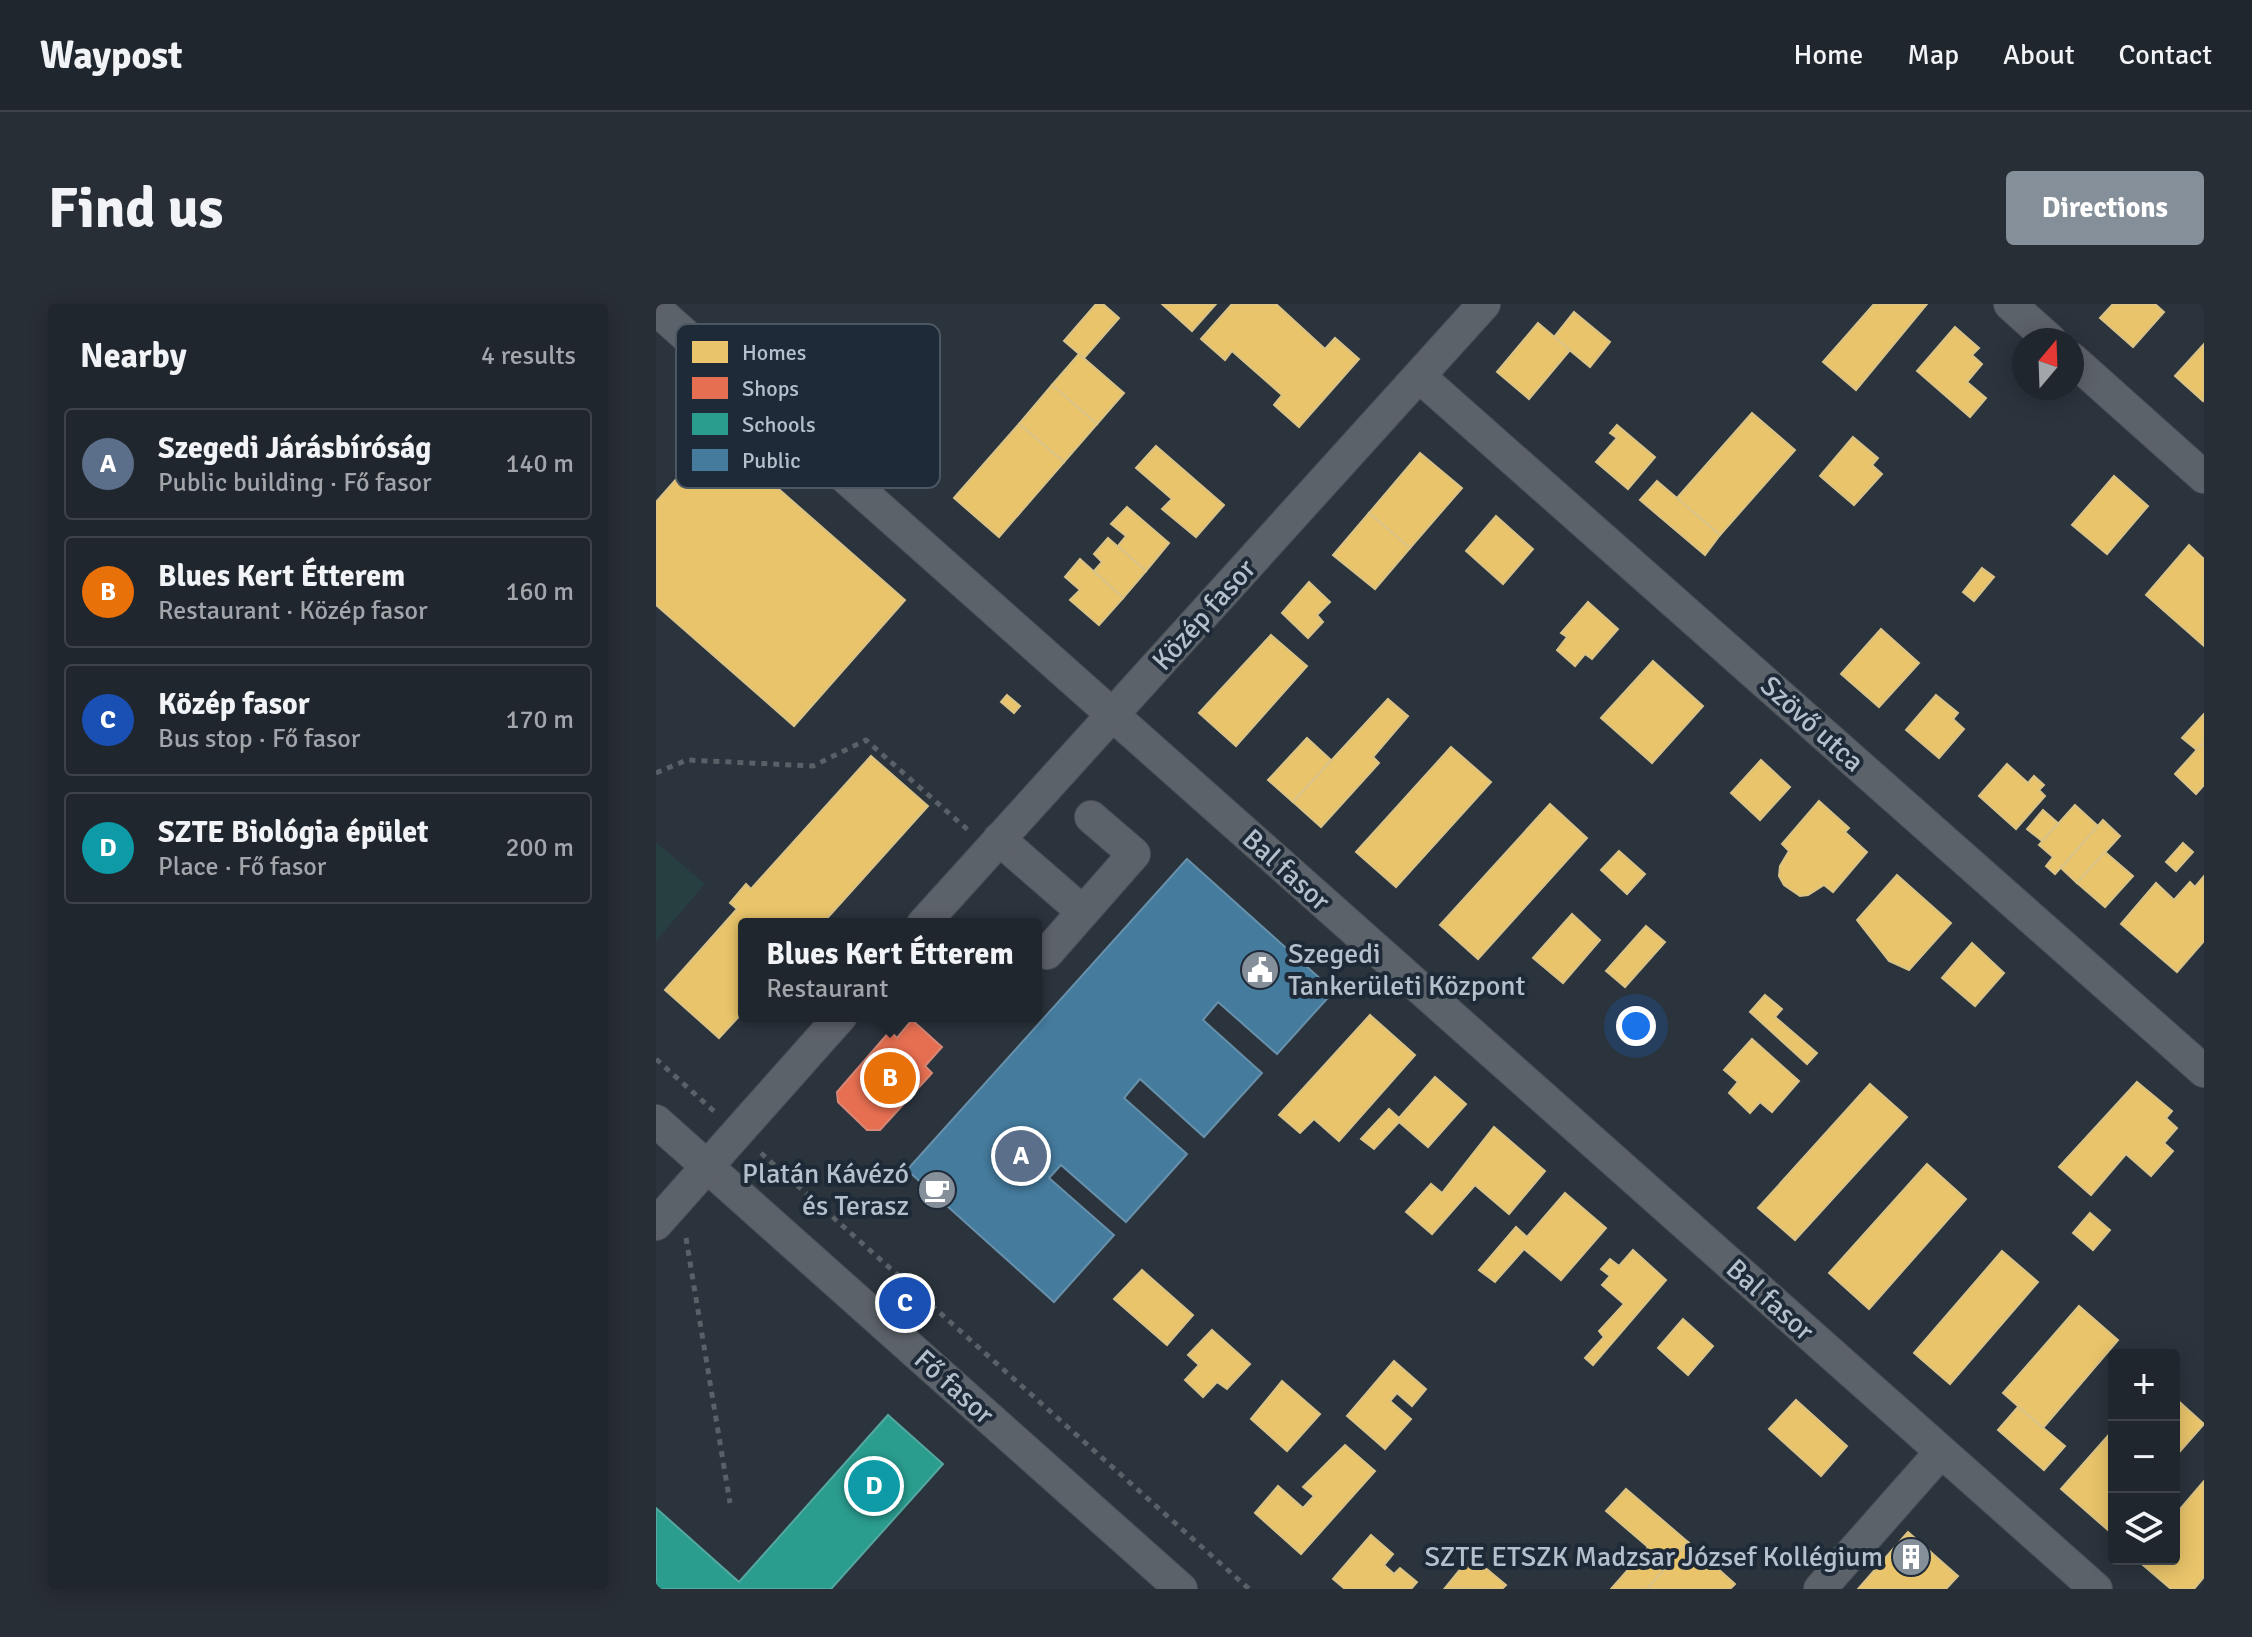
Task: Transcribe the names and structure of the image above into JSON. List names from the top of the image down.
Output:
{
  "streets": {
    "street": [
      "Közép fasor",
      "Szövő utca",
      "Bal fasor",
      "Fő fasor"
    ]
  },
  "crossings": [
    ["Közép fasor", "Szövő utca"],
    ["Közép fasor", "Bal fasor"]
  ],
  "places": {
    "public building": ["Szegedi Tankerületi Központ"],
    "cafe": ["Platán Kávézó és Terasz"],
    "building": ["SZTE ETSZK Madzsar József Kollégium"]
  },
  "legend": [
    "Homes",
    "Shops",
    "Schools",
    "Public"
  ],
  "north": "top",
  "page": {
    "header": "Waypost",
    "nav": [
      "Home",
      "Map",
      "About",
      "Contact"
    ],
    "buttons": "Directions",
    "title": "Find us",
    "heading": ["Nearby", "4 results"],
    "list": [
      {
        "mark": "A",
        "name": "Szegedi Járásbíróság",
        "note": "Public building · Fő fasor",
        "value": "140 m"
      },
      {
        "mark": "B",
        "name": "Blues Kert Étterem",
        "note": "Restaurant · Közép fasor",
        "value": "160 m"
      },
      {
        "mark": "C",
        "name": "Közép fasor",
        "note": "Bus stop · Fő fasor",
        "value": "170 m"
      },
      {
        "mark": "D",
        "name": "SZTE Biológia épület",
        "note": "Place · Fő fasor",
        "value": "200 m"
      }
    ],
    "popup": ["Blues Kert Étterem", "Restaurant"],
    "pins": [
      "B",
      "A",
      "C",
      "D"
    ],
    "map_buttons": ["+", "−"]
  }
}
